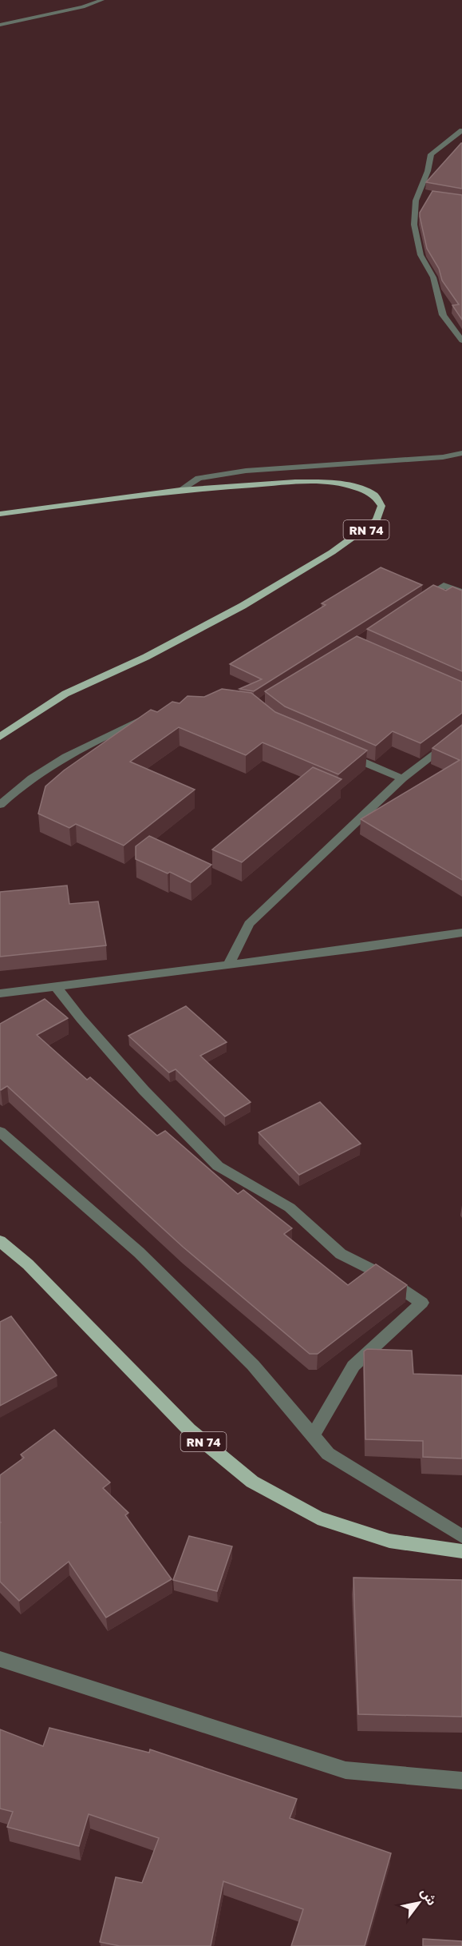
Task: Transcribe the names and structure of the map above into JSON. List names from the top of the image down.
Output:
{
  "streets": {
    "main road": ["RN 74"]
  },
  "north": "top right"
}
